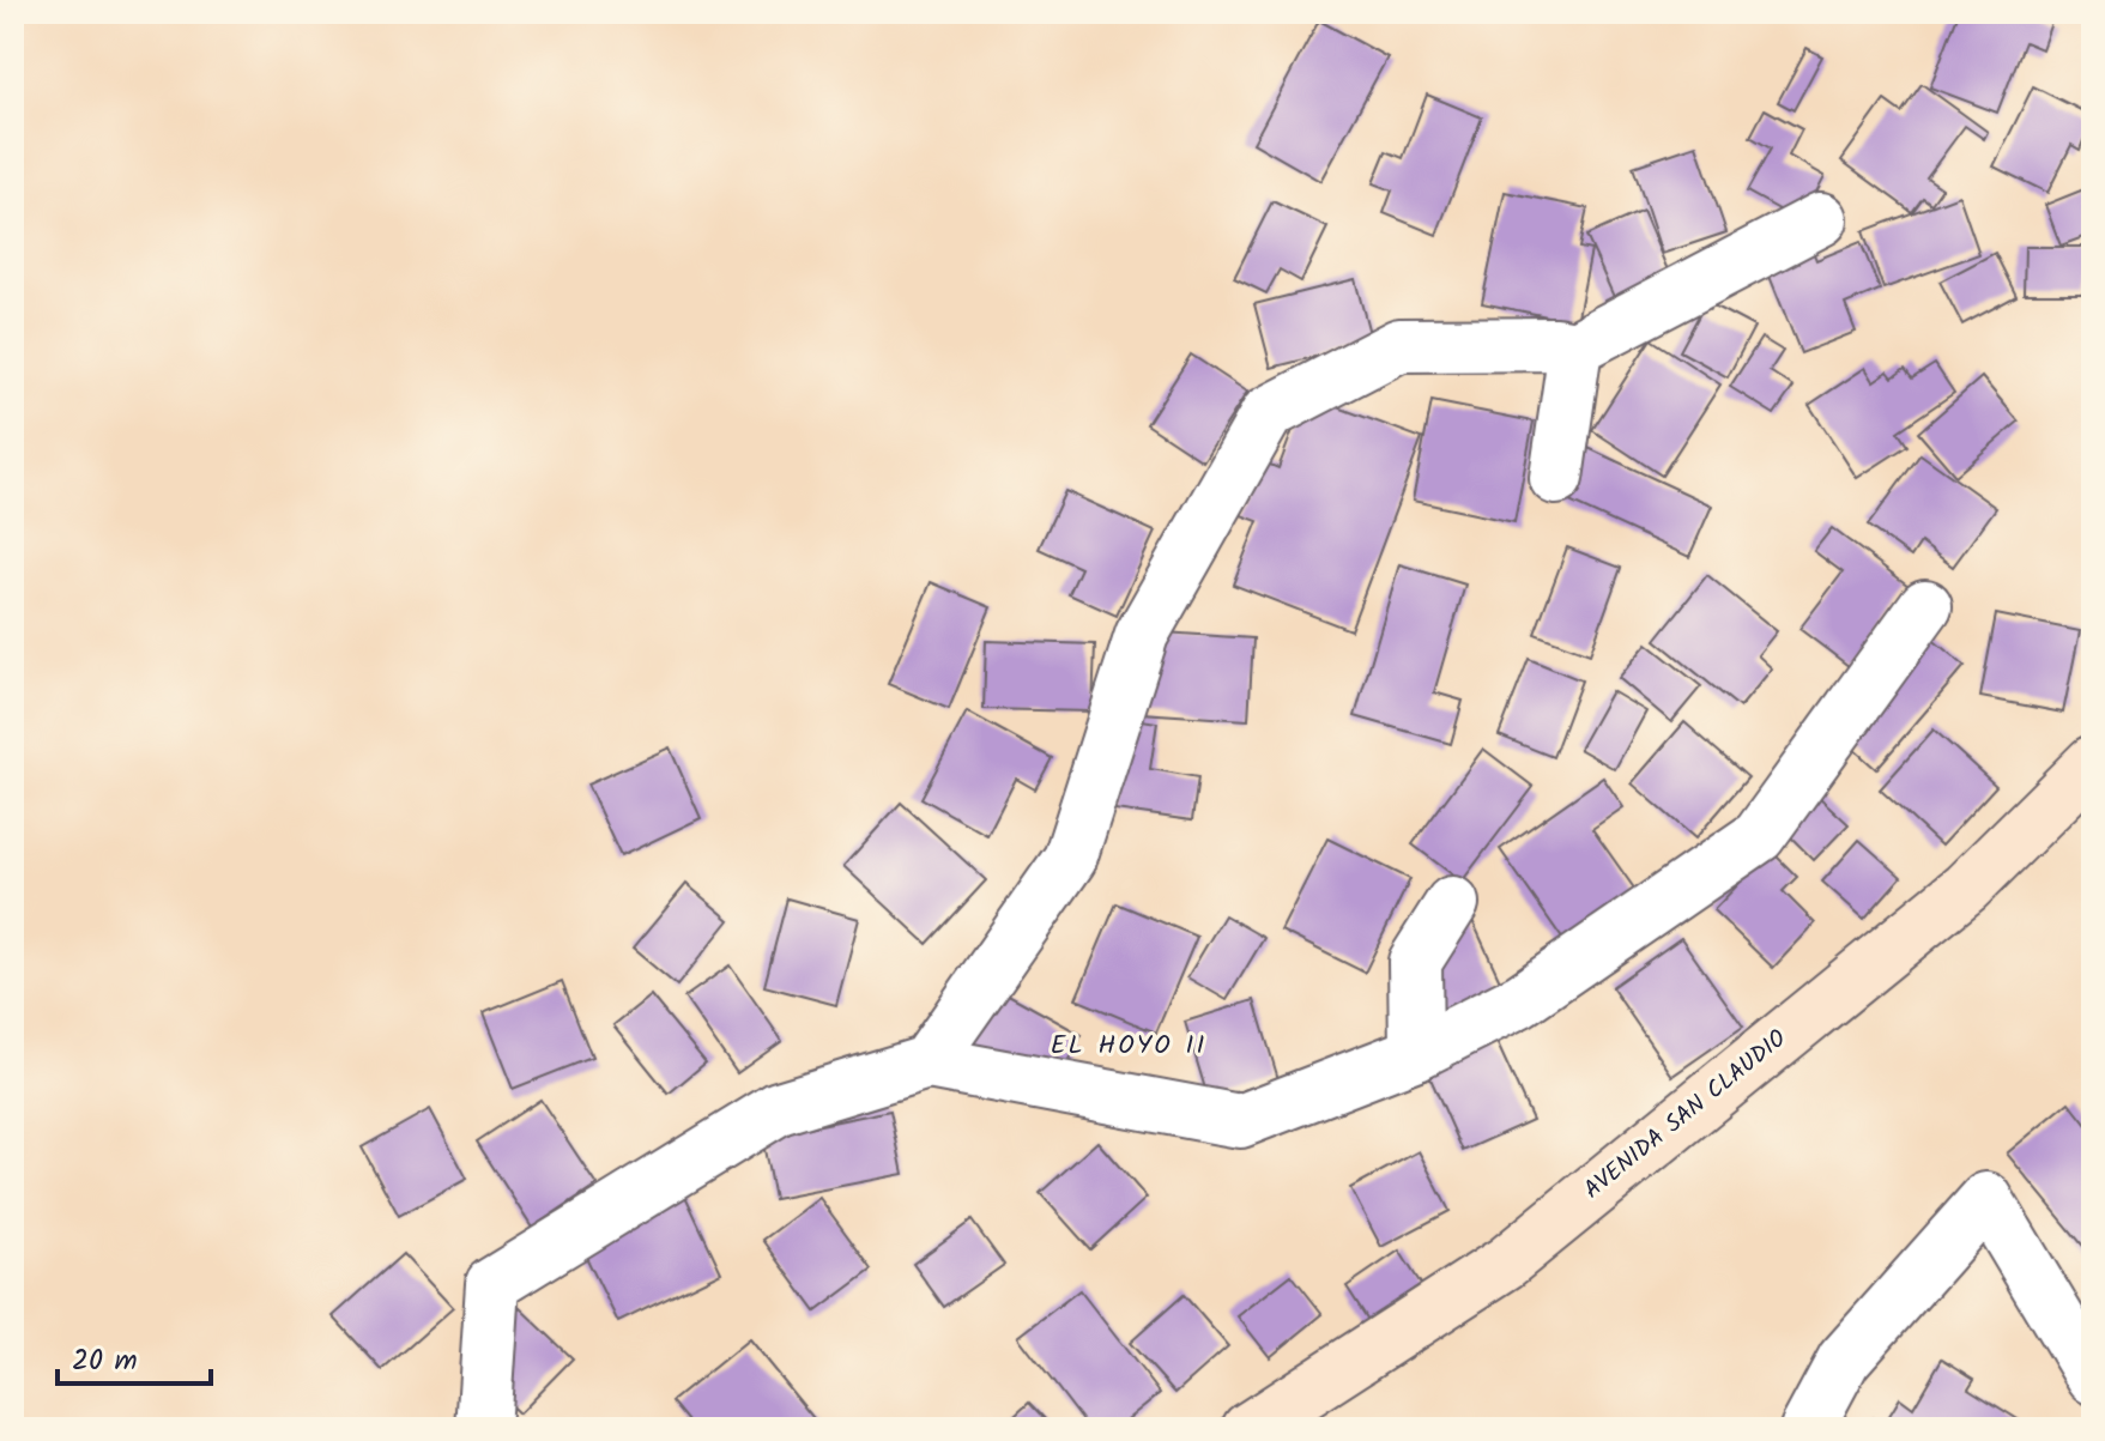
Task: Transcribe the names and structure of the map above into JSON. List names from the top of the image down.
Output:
{
  "streets": {
    "street": ["AVENIDA SAN CLAUDIO"]
  },
  "districts": ["EL HOYO II"],
  "scale_bar": "20 m"
}
